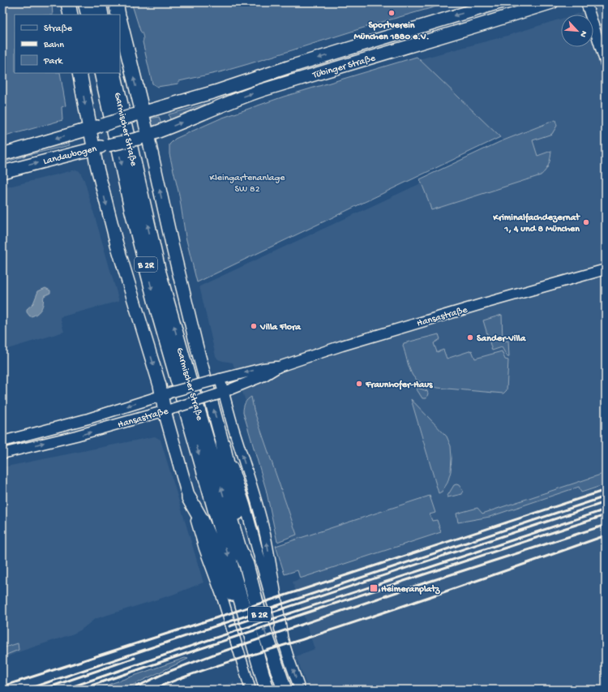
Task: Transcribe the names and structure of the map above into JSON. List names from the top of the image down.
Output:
{
  "streets": {
    "highway": ["Garmischer Straße", "B 2R"],
    "main road": ["Tübinger Straße", "Landaubogen"],
    "street": ["Hansastraße"]
  },
  "crossings": [
    ["Tübinger Straße", "Garmischer Straße"],
    ["Tübinger Straße", "Landaubogen"],
    ["Garmischer Straße", "Landaubogen"],
    ["Garmischer Straße", "Hansastraße"]
  ],
  "parks": ["Kleingartenanlage SW 82"],
  "places": {
    "other": [
      "Sportverein München 1880 e.V.",
      "Kriminalfachdezernat 1, 4 und 8 München",
      "Villa Flora",
      "Sander-Villa",
      "Fraunhofer-Haus"
    ],
    "transit": ["Heimeranplatz"]
  },
  "legend": ["Straße", "Bahn", "Park"],
  "north": "bottom right"
}
